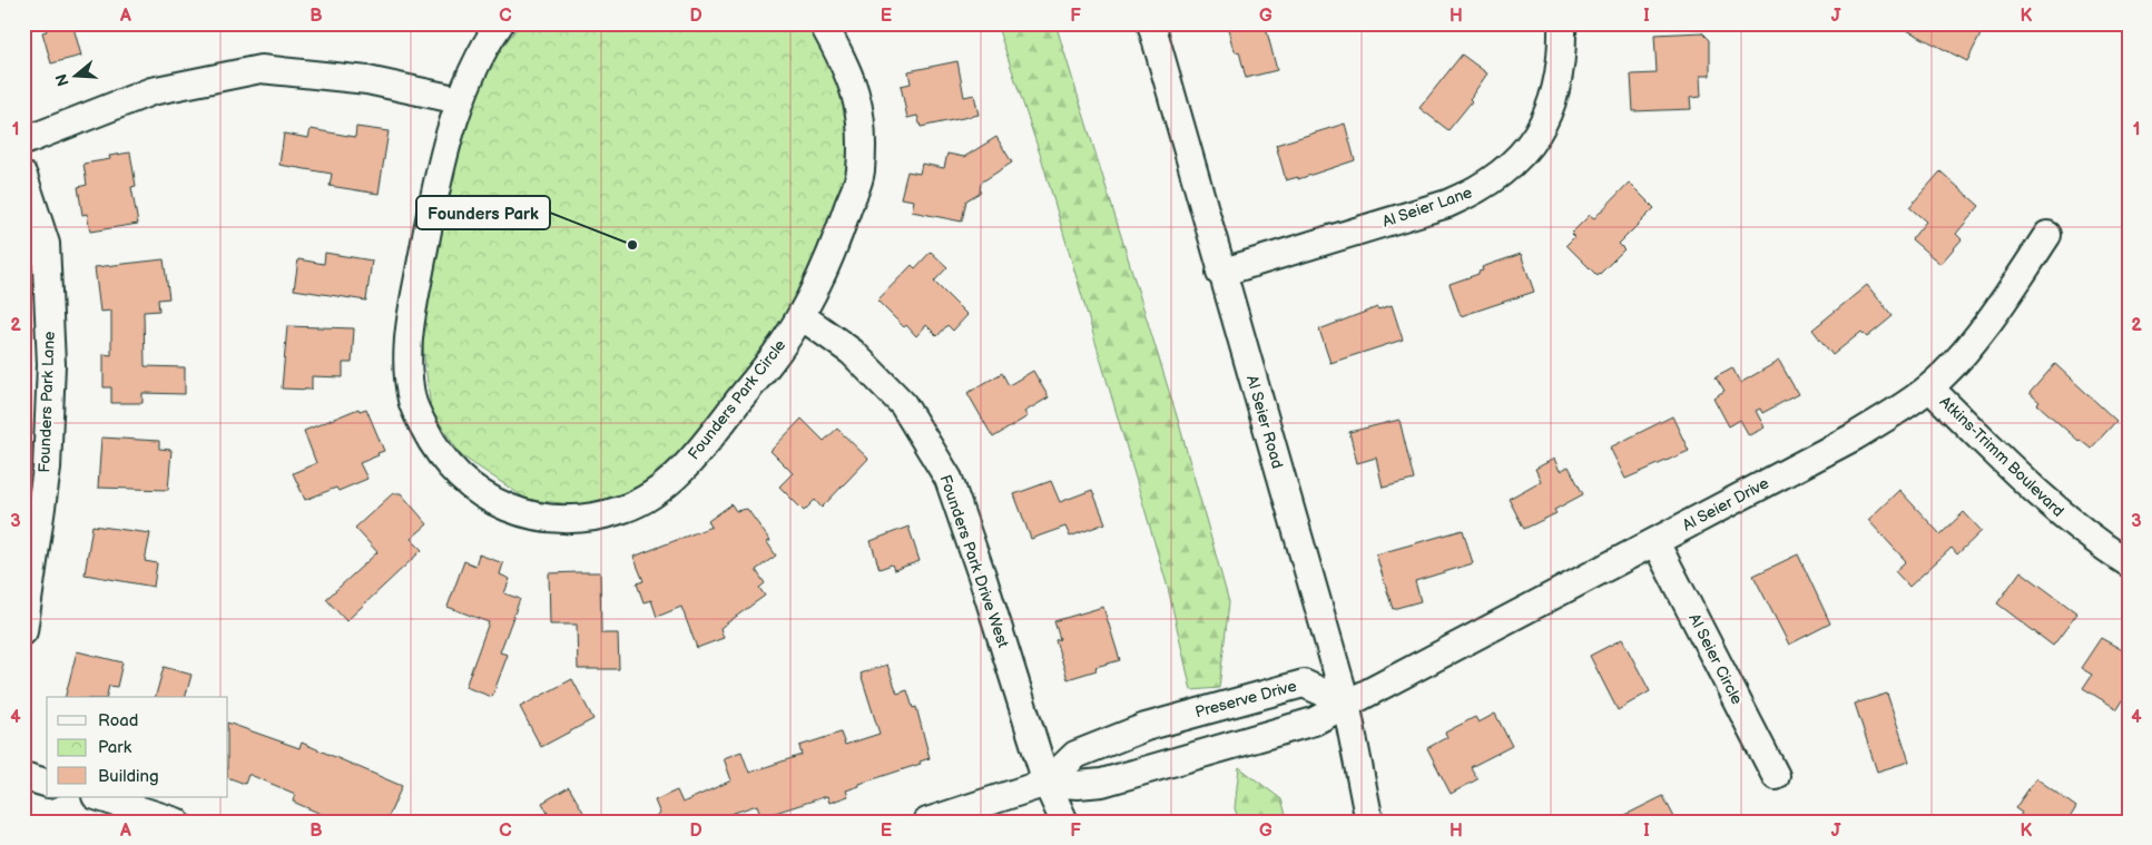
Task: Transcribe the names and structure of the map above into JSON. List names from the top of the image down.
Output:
{
  "streets": {
    "street": [
      "Al Seier Lane",
      "Founders Park Circle",
      "Founders Park Lane",
      "Al Seier Road",
      "Atkins-Trimm Boulevard",
      "Al Seier Drive",
      "Founders Park Drive West",
      "Al Seier Circle",
      "Preserve Drive"
    ]
  },
  "crossings": [
    ["Al Seier Lane", "Al Seier Road"],
    ["Founders Park Circle", "Founders Park Drive West"],
    ["Al Seier Road", "Al Seier Drive"],
    ["Al Seier Road", "Preserve Drive"],
    ["Atkins-Trimm Boulevard", "Al Seier Drive"],
    ["Al Seier Drive", "Al Seier Circle"],
    ["Al Seier Drive", "Preserve Drive"],
    ["Founders Park Drive West", "Preserve Drive"]
  ],
  "places": ["Founders Park"],
  "legend": ["Road", "Park", "Building"],
  "north": "left",
  "grid": {
    "columns": [
      "A",
      "B",
      "C",
      "D",
      "E",
      "F",
      "G",
      "H",
      "I",
      "J",
      "K"
    ],
    "rows": [
      "1",
      "2",
      "3",
      "4"
    ]
  }
}
